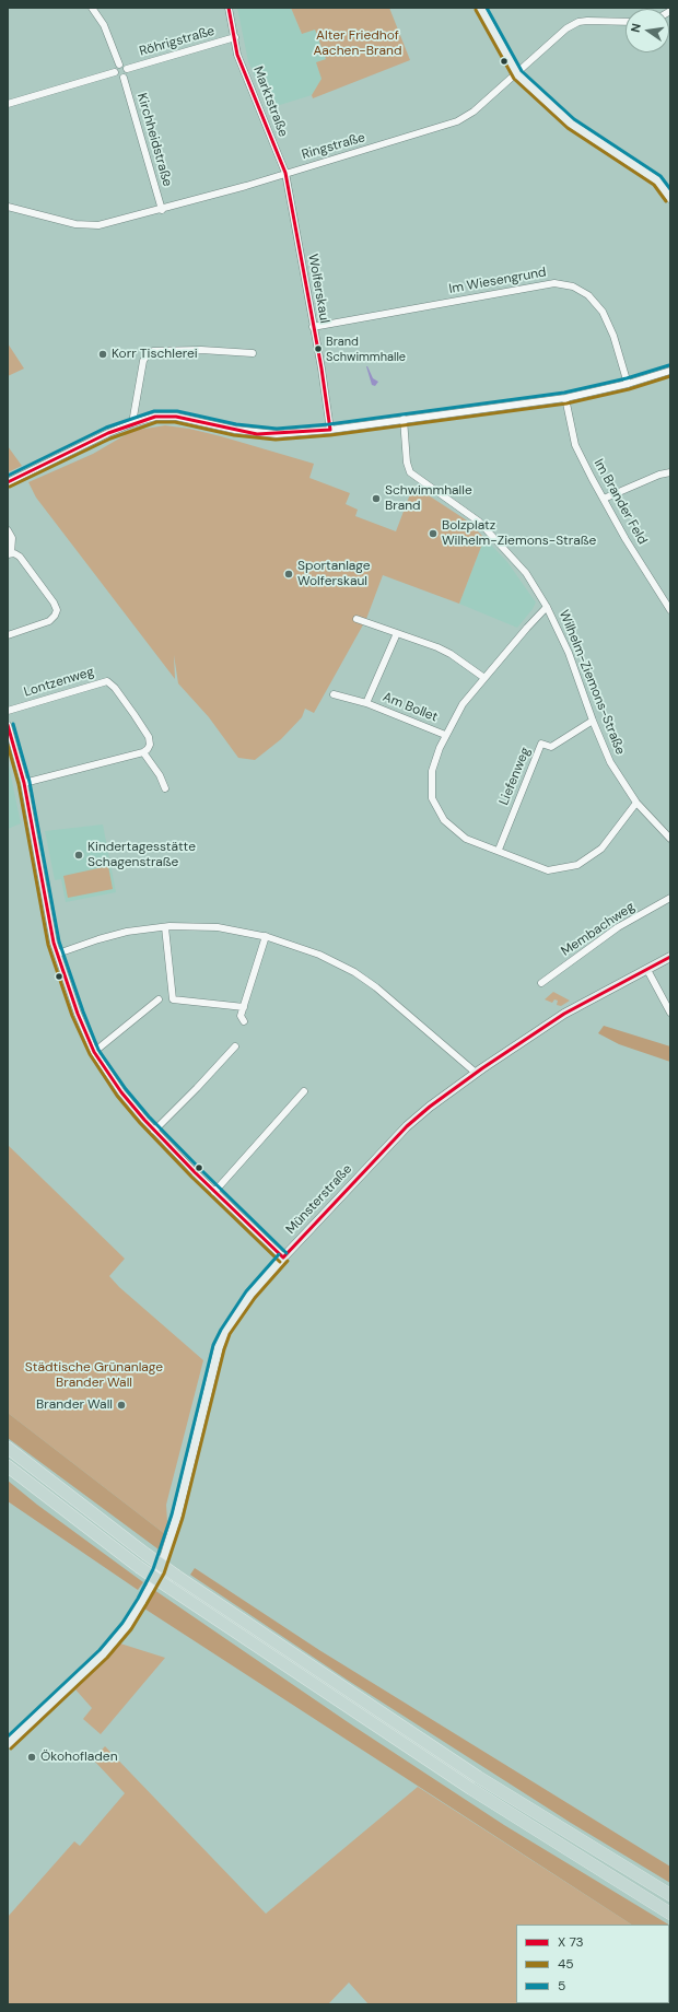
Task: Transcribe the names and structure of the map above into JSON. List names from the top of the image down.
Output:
{
  "streets": {
    "street": [
      "Röhrigstraße",
      "Marktstraße",
      "Kirchheidstraße",
      "Ringstraße",
      "Im Wiesengrund",
      "Wolferskaul",
      "Im Brander Feld",
      "Lontzenweg",
      "Wilhelm-Ziemons-Straße",
      "Am Bollet",
      "Liefenweg",
      "Membachweg",
      "Münsterstraße"
    ]
  },
  "crossings": [
    ["Röhrigstraße", "Marktstraße"],
    ["Röhrigstraße", "Kirchheidstraße"],
    ["Marktstraße", "Ringstraße"],
    ["Marktstraße", "Wolferskaul"],
    ["Kirchheidstraße", "Ringstraße"],
    ["Ringstraße", "Wolferskaul"],
    ["Im Wiesengrund", "Wolferskaul"],
    ["Wilhelm-Ziemons-Straße", "Liefenweg"]
  ],
  "parks": ["Alter Friedhof Aachen-Brand", "Städtische Grünanlage Brander Wall"],
  "places": [
    "Brand Schwimmhalle",
    "Korr Tischlerei",
    "Schwimmhalle Brand",
    "Bolzplatz Wilhelm-Ziemons-Straße",
    "Sportanlage Wolferskaul",
    "Kindertagesstätte Schagenstraße",
    "Brander Wall",
    "Ökohofladen"
  ],
  "lines": ["transit line 5", "transit line 45"],
  "legend": ["X 73", "45", "5"],
  "north": "left"
}
